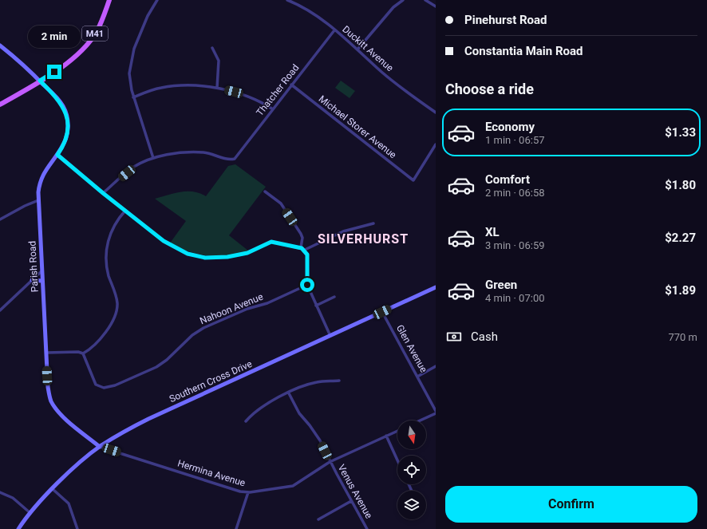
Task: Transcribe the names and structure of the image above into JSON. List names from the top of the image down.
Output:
{
  "streets": {
    "main road": ["M41"],
    "street": [
      "Duckitt Avenue",
      "Thatcher Road",
      "Michael Storer Avenue",
      "Parish Road",
      "Nahoon Avenue",
      "Glen Avenue",
      "Southern Cross Drive",
      "Hermina Avenue",
      "Venus Avenue"
    ]
  },
  "crossings": [
    ["M41", "Parish Road"],
    ["Duckitt Avenue", "Thatcher Road"],
    ["Thatcher Road", "Michael Storer Avenue"],
    ["Parish Road", "Southern Cross Drive"],
    ["Parish Road", "Hermina Avenue"],
    ["Glen Avenue", "Southern Cross Drive"],
    ["Southern Cross Drive", "Hermina Avenue"],
    ["Hermina Avenue", "Venus Avenue"]
  ],
  "districts": ["SILVERHURST"],
  "north": "bottom",
  "page": {
    "banner": ["Pinehurst Road", "Constantia Main Road"],
    "bubble": "2 min",
    "heading": "Choose a ride",
    "list": [
      {
        "name": "Economy",
        "note": "1 min · 06:57",
        "value": "$1.33"
      },
      {
        "name": "Comfort",
        "note": "2 min · 06:58",
        "value": "$1.80"
      },
      {
        "name": "XL",
        "note": "3 min · 06:59",
        "value": "$2.27"
      },
      {
        "name": "Green",
        "note": "4 min · 07:00",
        "value": "$1.89"
      }
    ],
    "pay": ["Cash", "770 m"],
    "buttons": "Confirm"
  }
}
